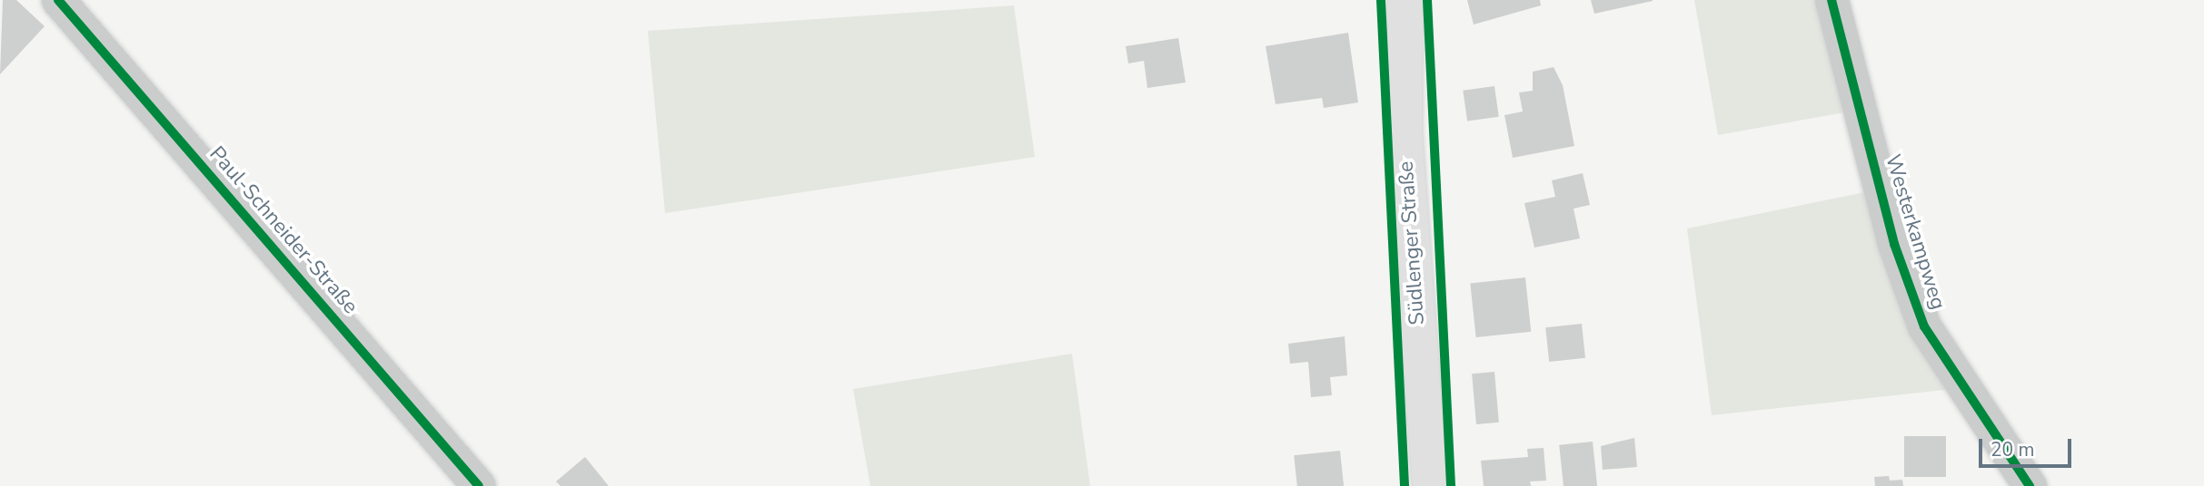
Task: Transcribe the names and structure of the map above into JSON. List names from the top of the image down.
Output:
{
  "streets": {
    "main road": ["Südlenger Straße"],
    "street": ["Paul-Schneider-Straße", "Westerkampweg"]
  },
  "scale_bar": "20 m"
}
